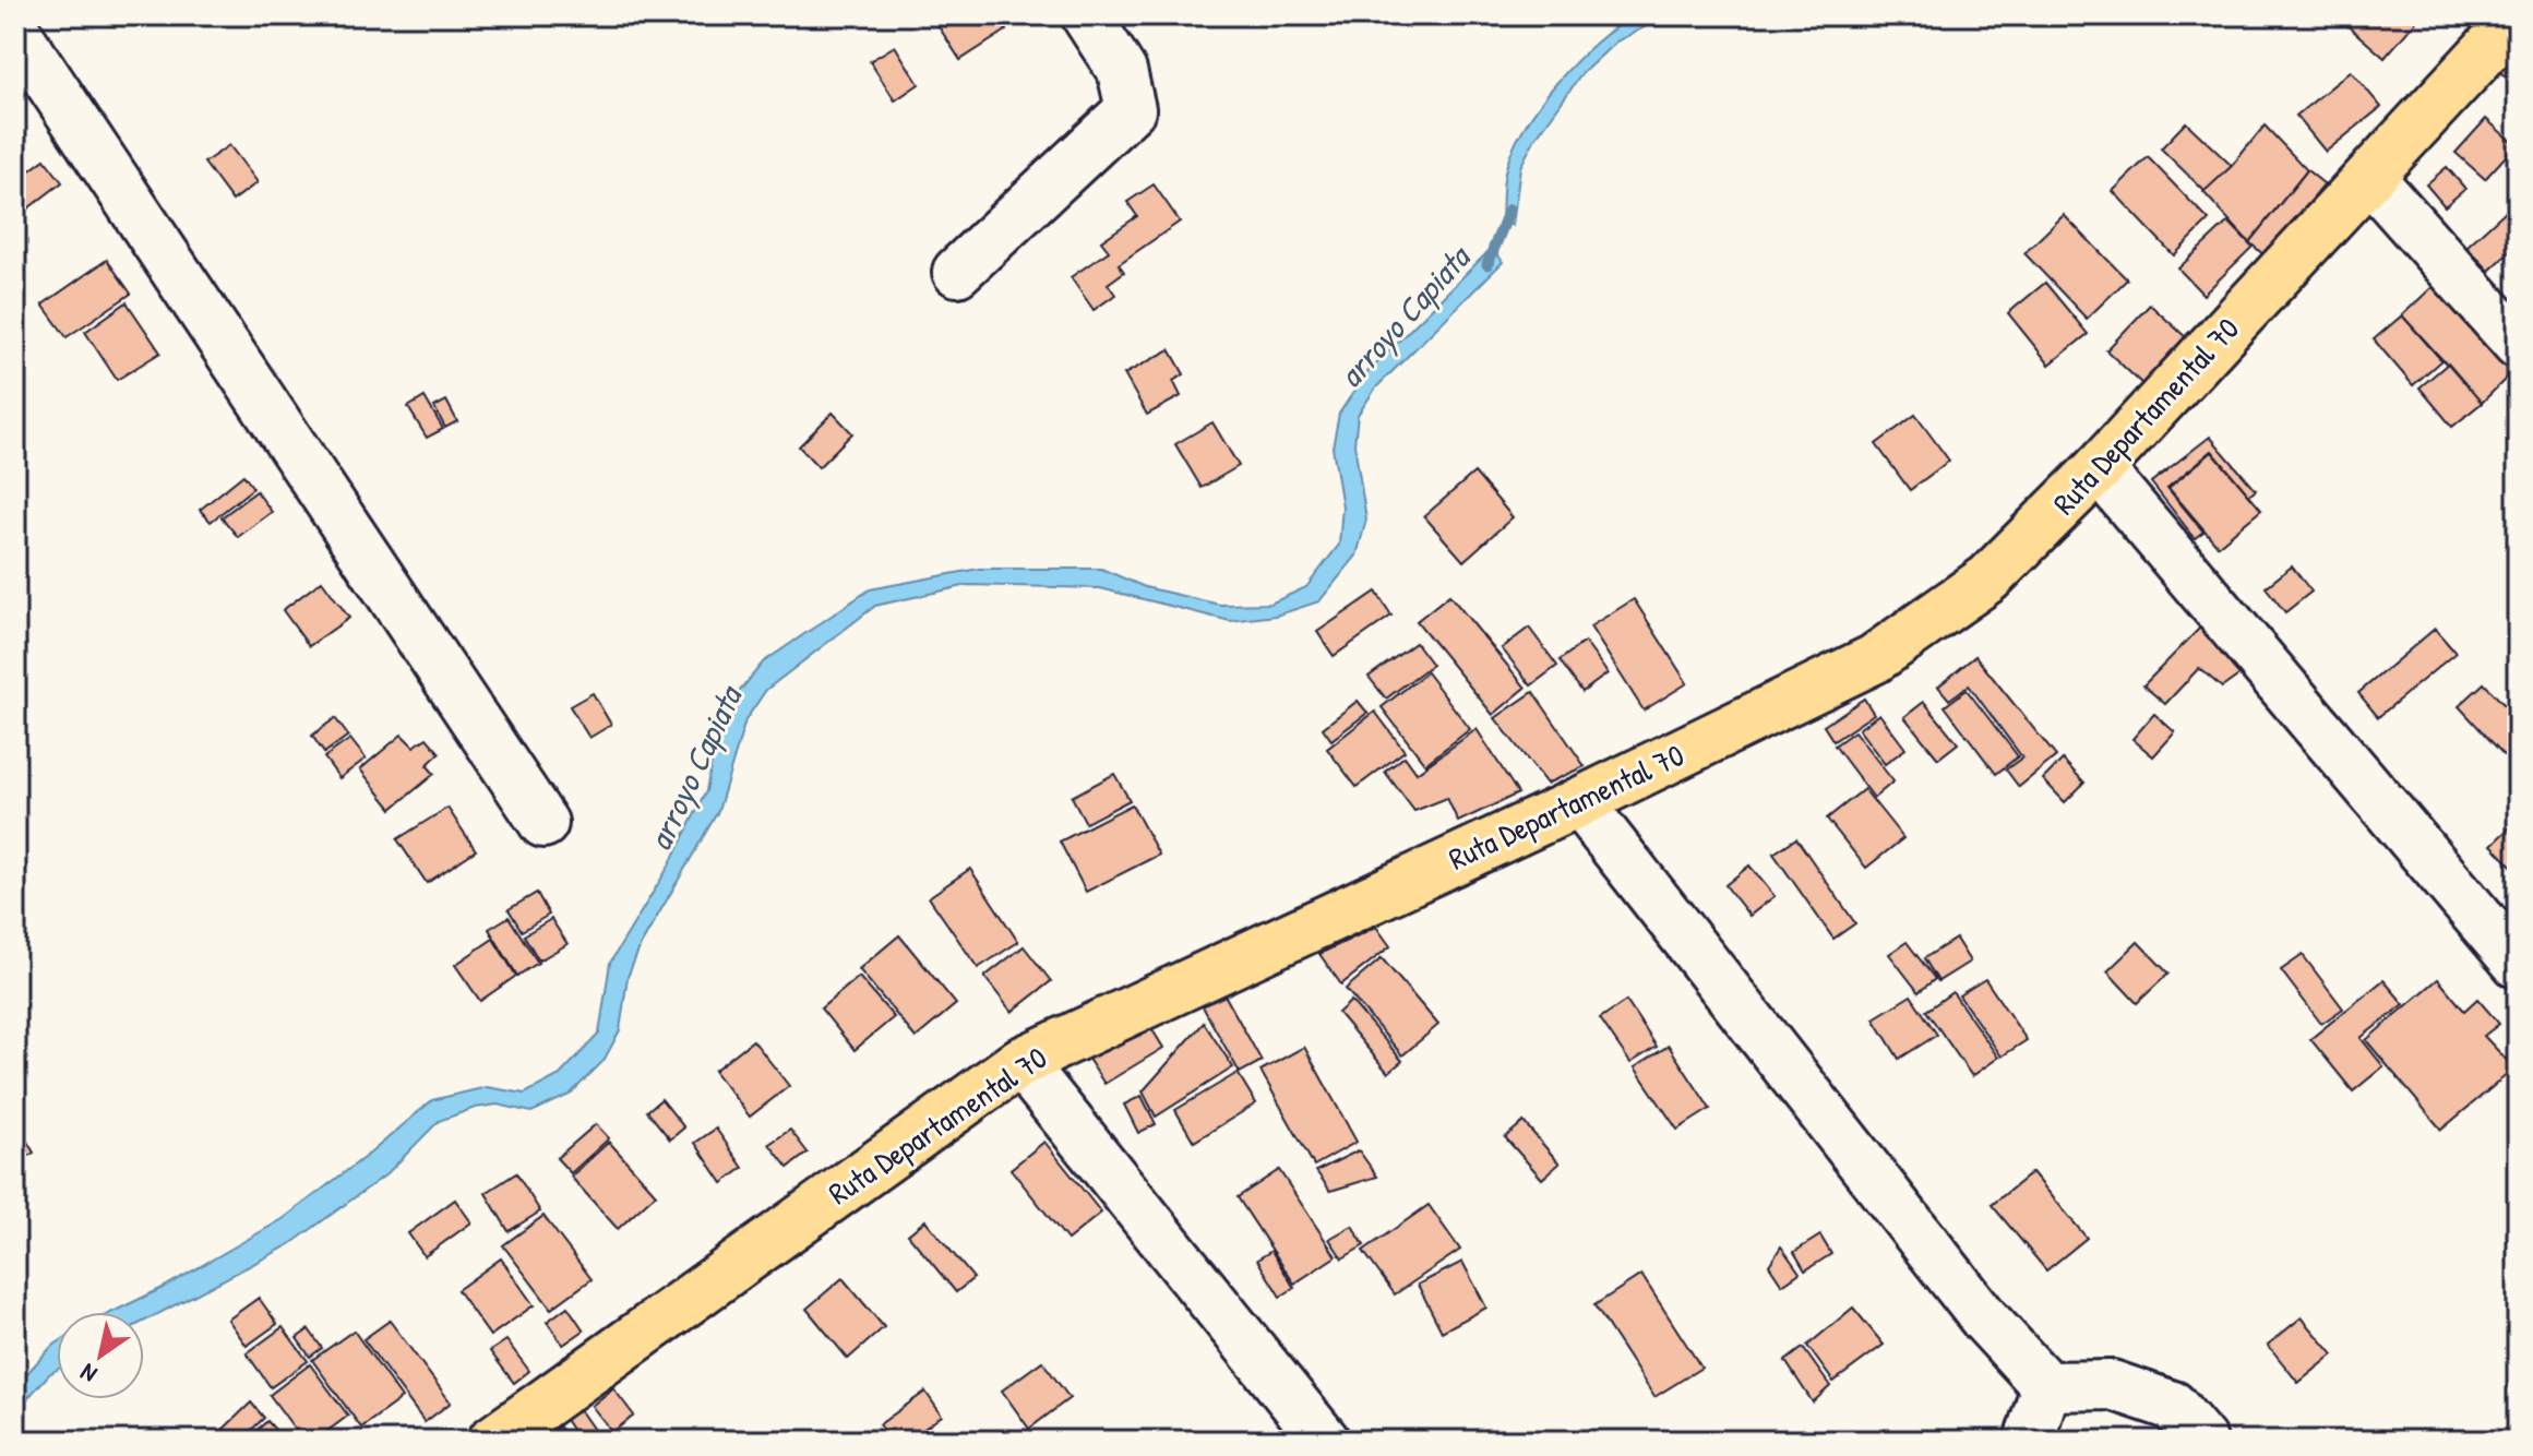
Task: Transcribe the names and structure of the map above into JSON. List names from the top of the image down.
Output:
{
  "streets": {
    "main road": ["Ruta Departamental 70"]
  },
  "water": ["arroyo Capiata"],
  "north": "bottom left"
}
